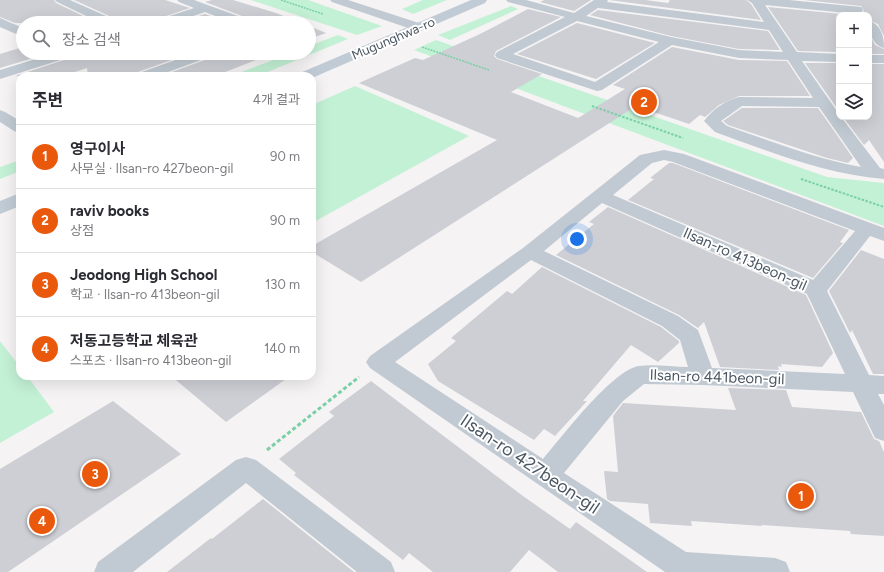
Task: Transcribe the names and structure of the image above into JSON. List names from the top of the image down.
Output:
{
  "streets": {
    "main road": ["Mugunghwa-ro"],
    "street": ["Ilsan-ro 413beon-gil", "Ilsan-ro 441beon-gil", "Ilsan-ro 427beon-gil"]
  },
  "crossings": [
    ["Ilsan-ro 413beon-gil", "Ilsan-ro 441beon-gil"],
    ["Ilsan-ro 441beon-gil", "Ilsan-ro 427beon-gil"]
  ],
  "page": {
    "map_buttons": ["+", "−"],
    "search": "장소 검색",
    "heading": ["주변", "4개 결과"],
    "pins": [
      "2",
      "3",
      "1",
      "4"
    ],
    "list": [
      {
        "mark": "1",
        "name": "영구이사",
        "note": "사무실 · Ilsan-ro 427beon-gil",
        "value": "90 m"
      },
      {
        "mark": "2",
        "name": "raviv books",
        "note": "상점",
        "value": "90 m"
      },
      {
        "mark": "3",
        "name": "Jeodong High School",
        "note": "학교 · Ilsan-ro 413beon-gil",
        "value": "130 m"
      },
      {
        "mark": "4",
        "name": "저동고등학교 체육관",
        "note": "스포츠 · Ilsan-ro 413beon-gil",
        "value": "140 m"
      }
    ]
  }
}
